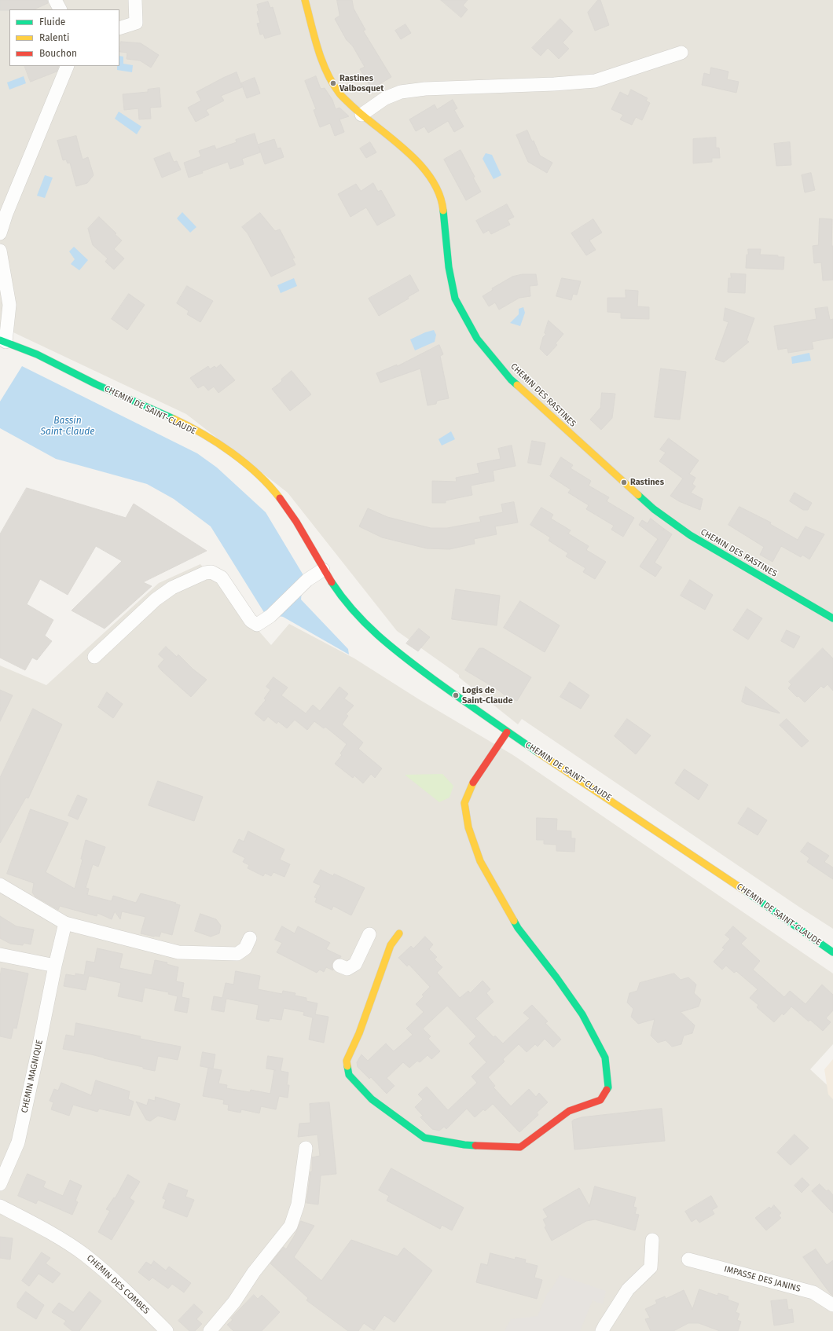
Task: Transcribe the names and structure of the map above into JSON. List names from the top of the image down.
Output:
{
  "streets": {
    "street": [
      "CHEMIN DES RASTINES",
      "CHEMIN DE SAINT-CLAUDE",
      "CHEMIN MAGNIQUE",
      "IMPASSE DES JANINS",
      "CHEMIN DES COMBES"
    ]
  },
  "water": ["Bassin Saint-Claude"],
  "places": ["Rastines Valbosquet", "Rastines", "Logis de Saint-Claude"],
  "legend": ["Fluide", "Ralenti", "Bouchon"]
}
